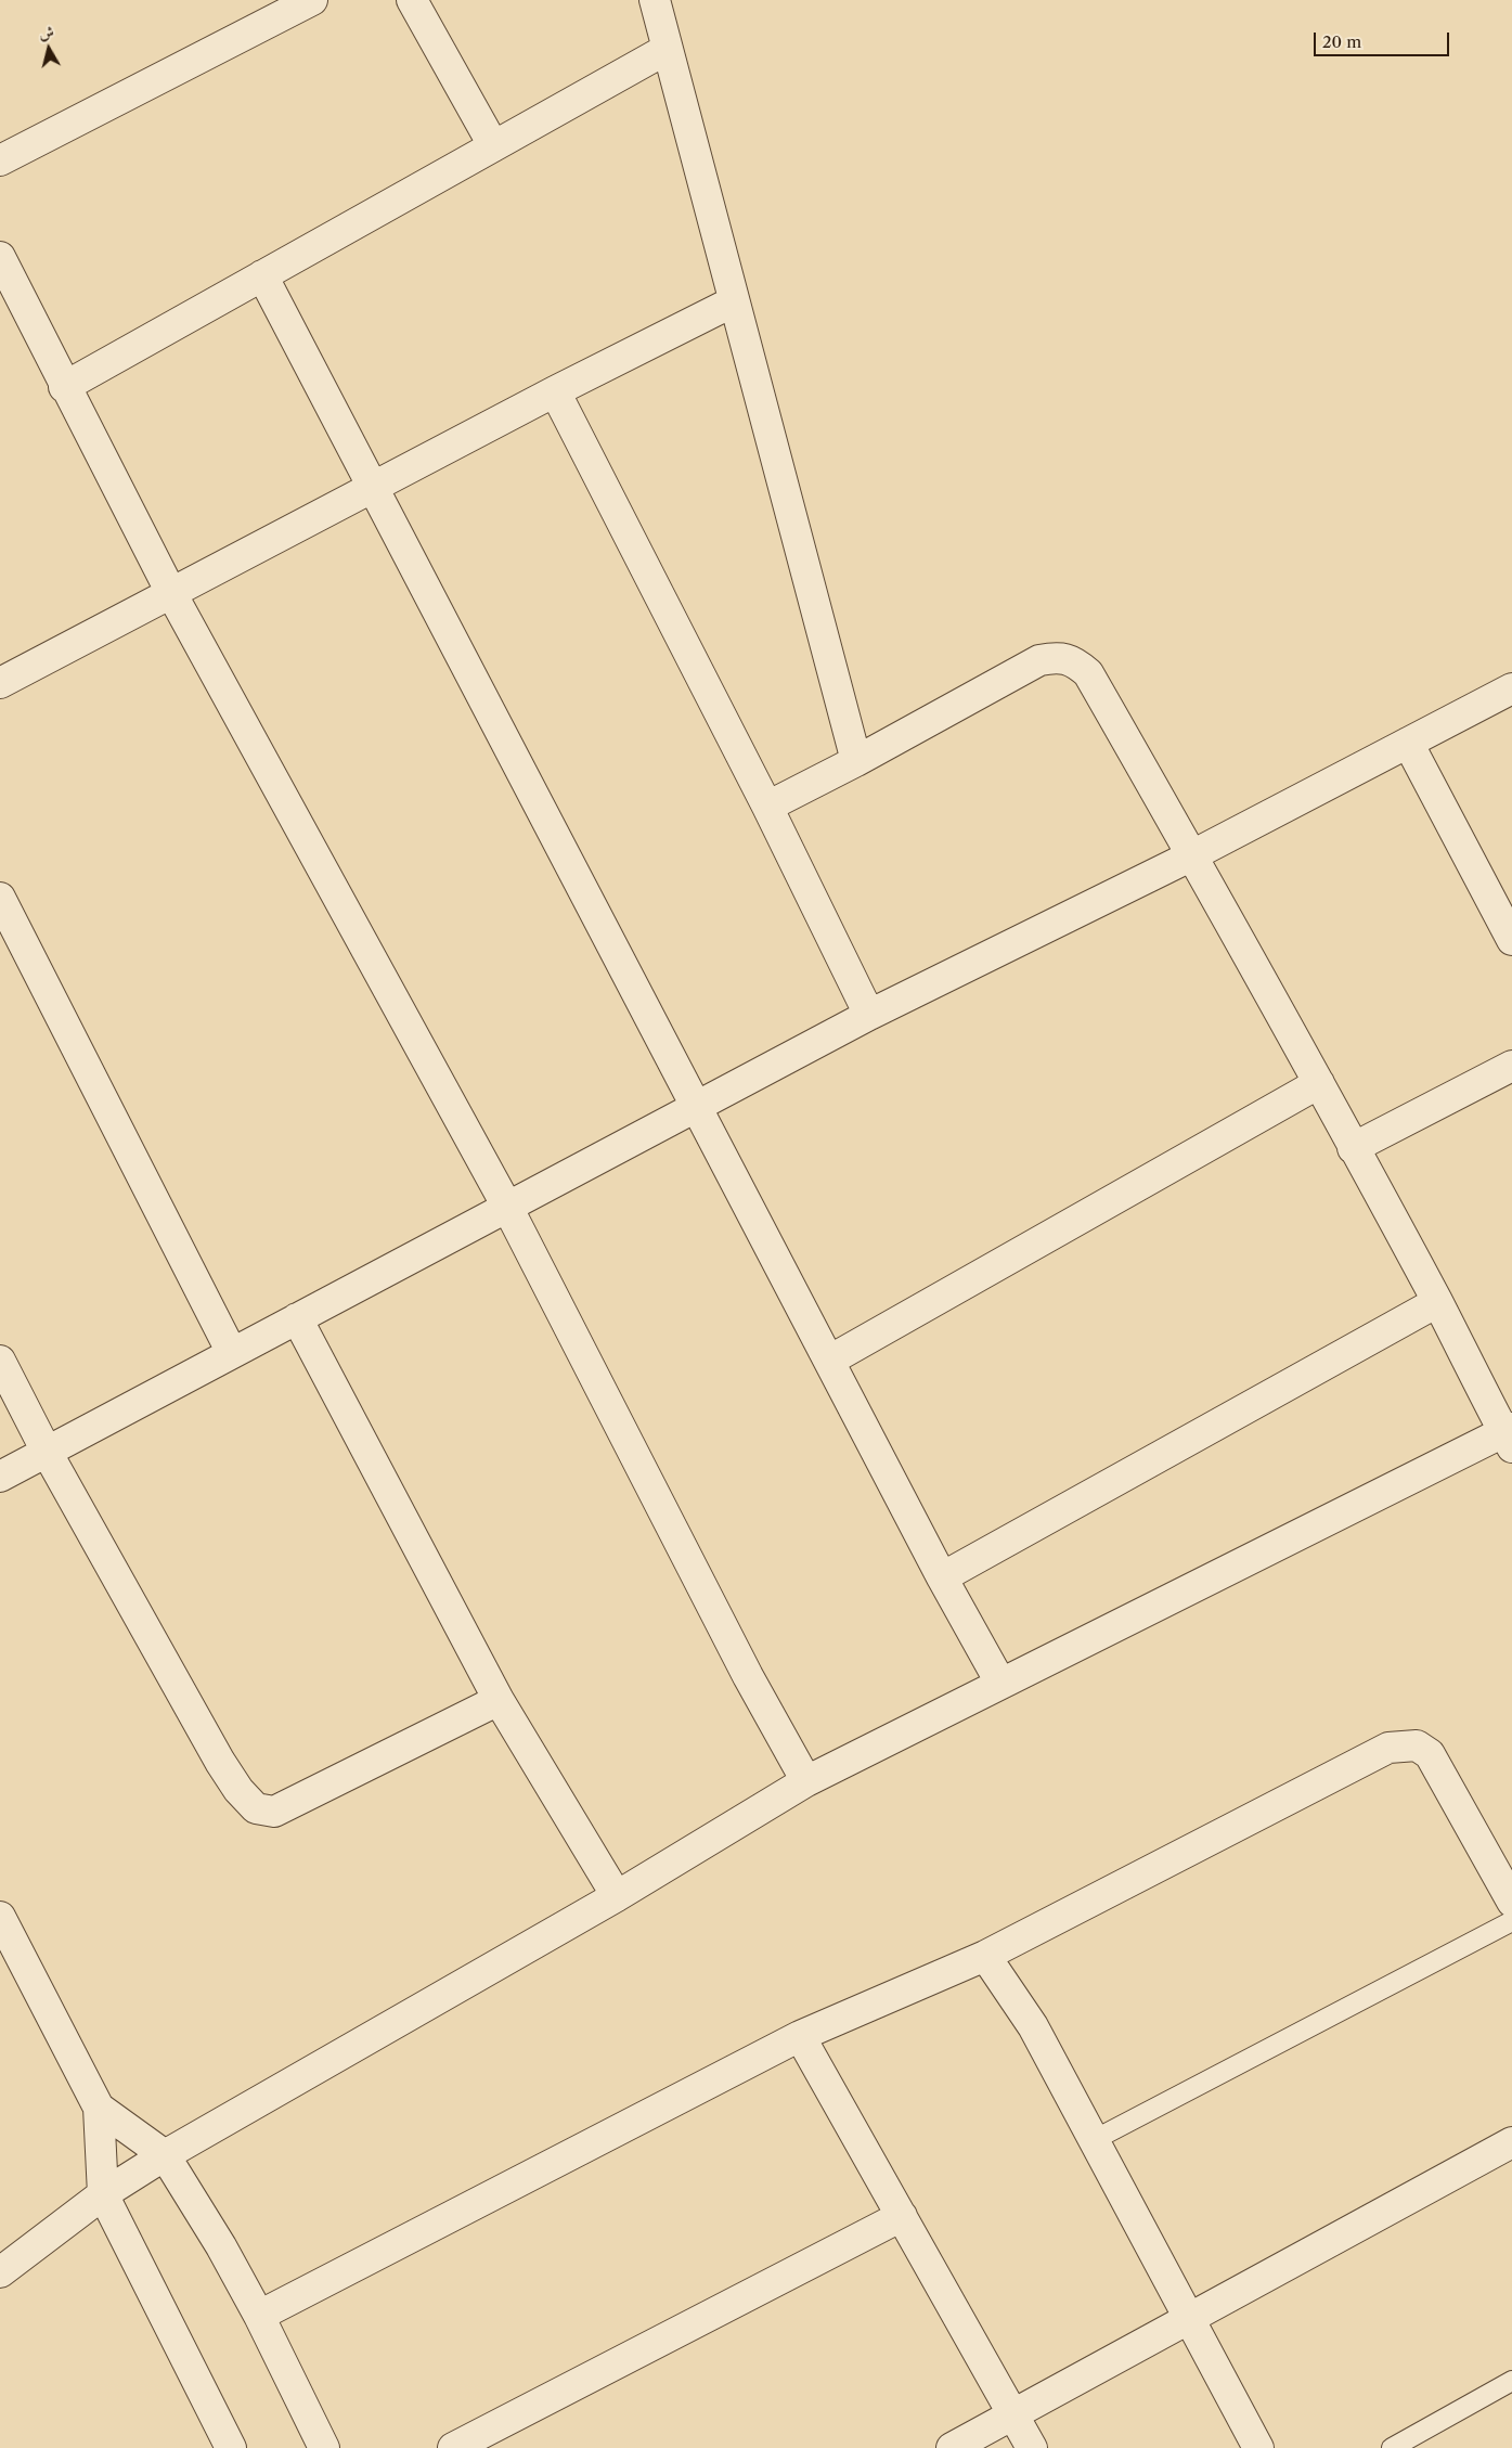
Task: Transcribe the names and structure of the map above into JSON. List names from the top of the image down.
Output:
{
  "scale_bar": "20 m",
  "north": "top"
}
